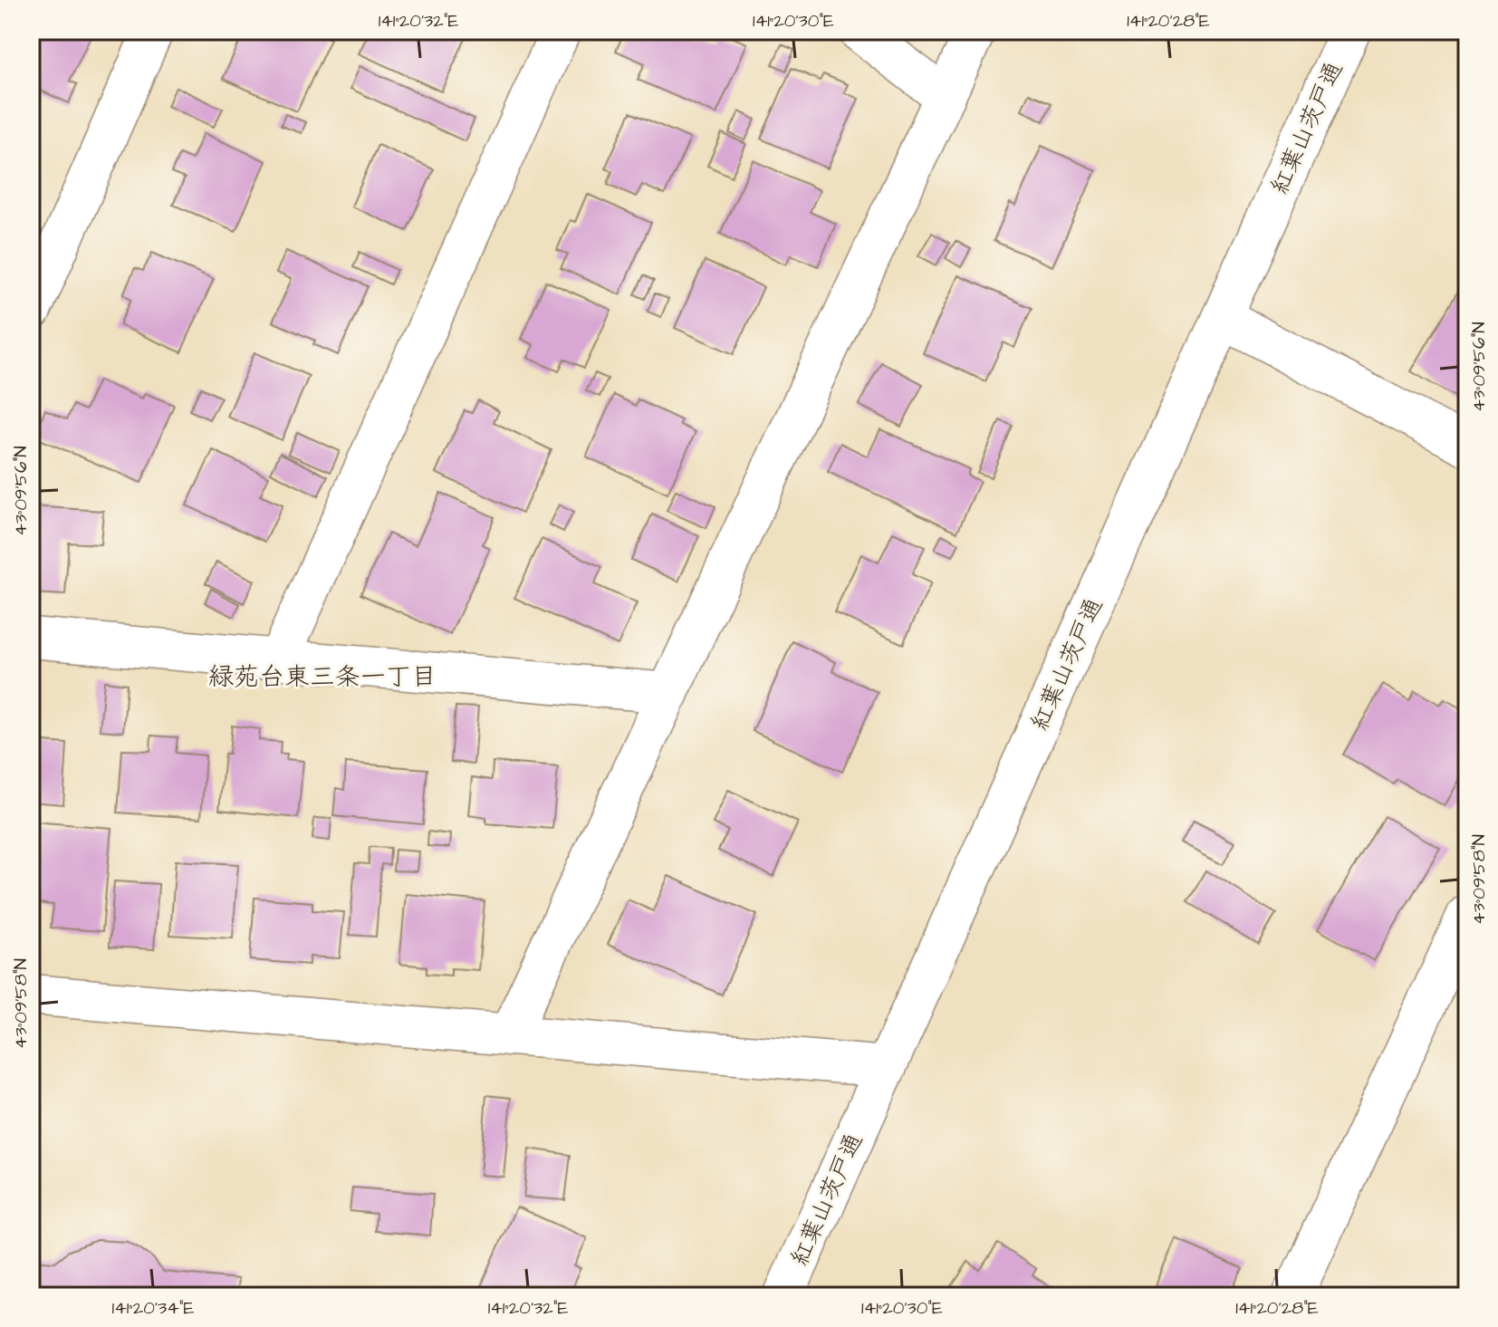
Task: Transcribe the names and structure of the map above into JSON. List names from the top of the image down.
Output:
{
  "streets": {
    "street": ["紅葉山茨戸通"]
  },
  "districts": ["緑苑台東三条一丁目"],
  "coordinates": [
    "141°20'32\"E",
    "141°20'30\"E",
    "141°20'28\"E",
    "43°09'56\"N",
    "43°09'58\"N",
    "141°20'34\"E"
  ]
}
